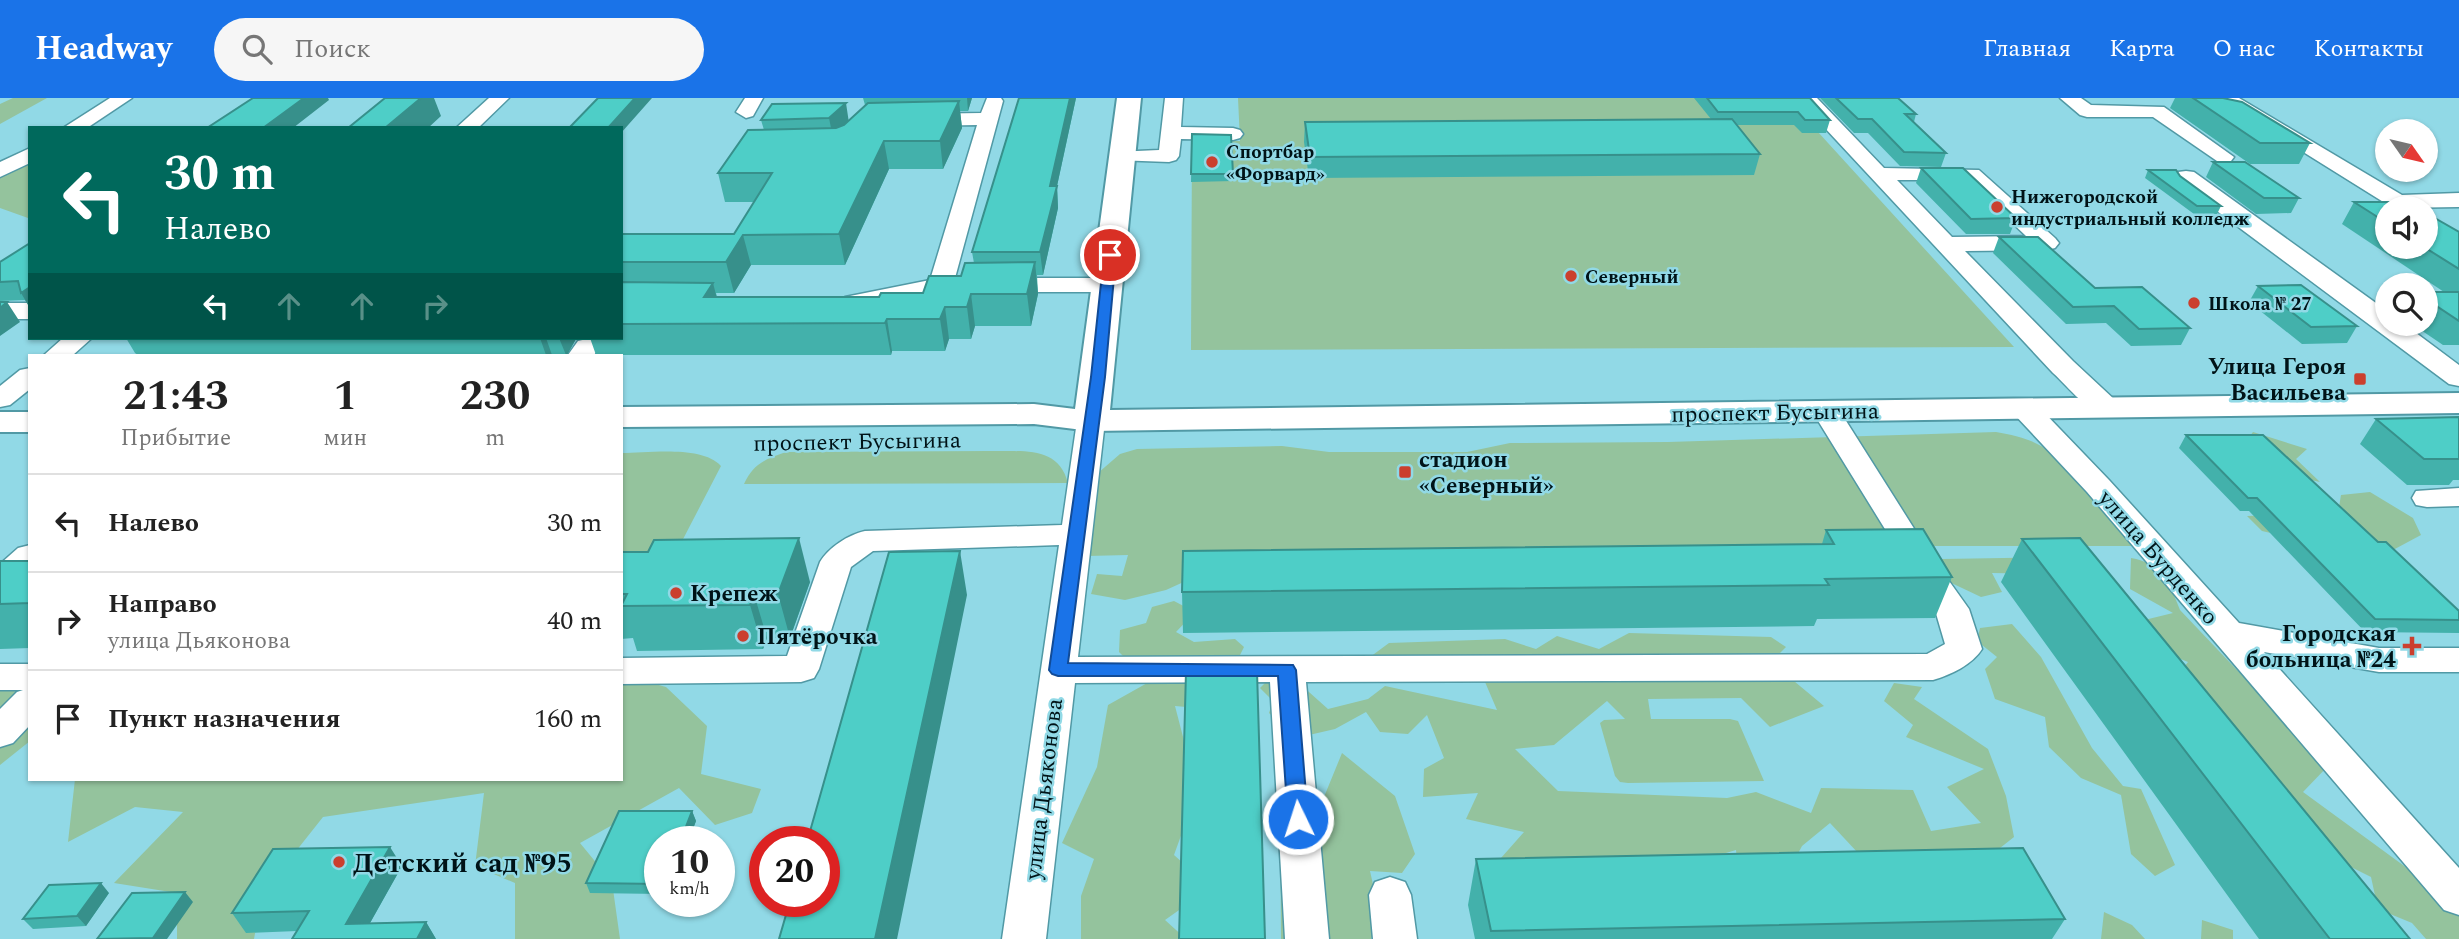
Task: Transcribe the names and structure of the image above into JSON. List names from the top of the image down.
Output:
{
  "streets": {
    "main road": ["проспект Бусыгина", "улица Дьяконова"],
    "street": ["улица Бурденко"]
  },
  "crossings": [
    ["проспект Бусыгина", "улица Бурденко"],
    ["проспект Бусыгина", "улица Дьяконова"]
  ],
  "places": {
    "other": [
      "Спортбар «Форвард»",
      "Нижегородской индустриальный колледж",
      "Северный",
      "Школа № 27",
      "Крепеж",
      "Пятёрочка",
      "Детский сад №95"
    ],
    "transit": ["Улица Героя Васильева", "стадион «Северный»"],
    "health": ["Городская больница №24"]
  },
  "north": "bottom right",
  "page": {
    "header": "Headway",
    "search": "Поиск",
    "nav": [
      "Главная",
      "Карта",
      "О нас",
      "Контакты"
    ],
    "turn": ["30 m", "Налево"],
    "eta": [
      "21:43",
      "Прибытие",
      "1",
      "мин",
      "230",
      "m"
    ],
    "list": [
      {
        "name": "Налево",
        "value": "30 m"
      },
      {
        "name": "Направо",
        "note": "улица Дьяконова",
        "value": "40 m"
      },
      {
        "name": "Пункт назначения",
        "value": "160 m"
      }
    ],
    "speed": "10 km/h",
    "limit": "20"
  }
}
